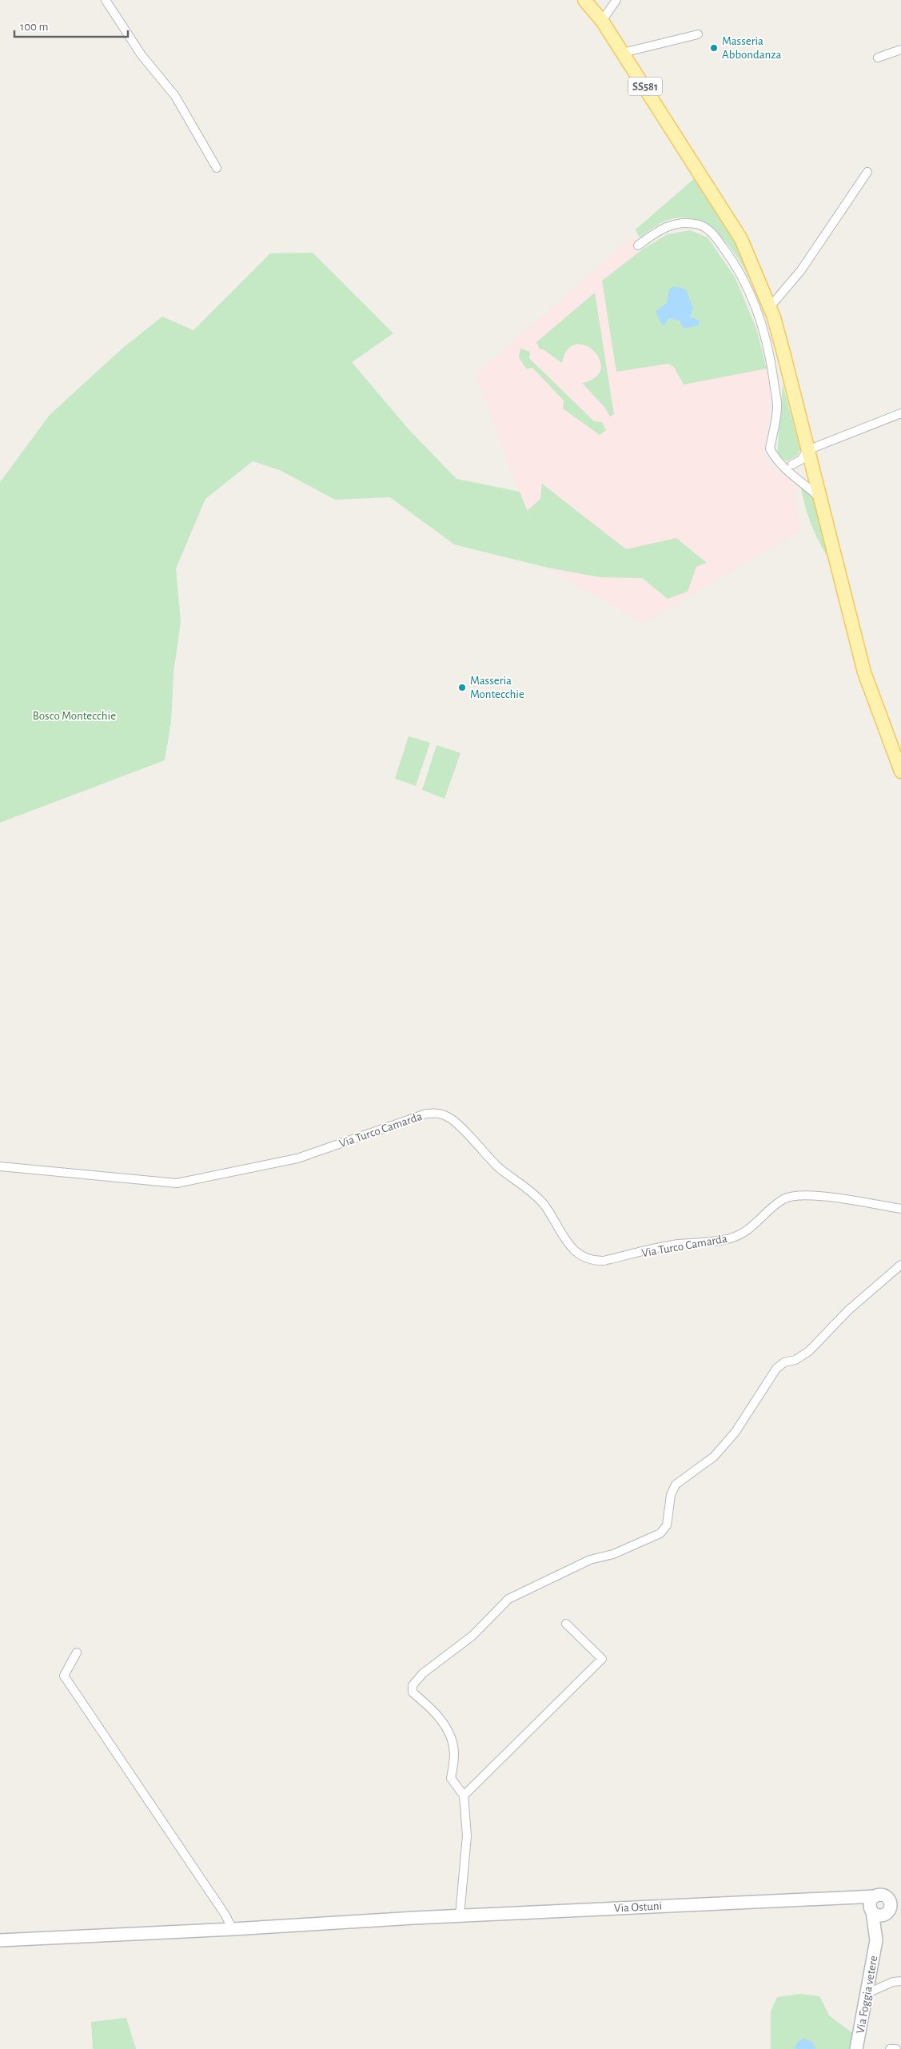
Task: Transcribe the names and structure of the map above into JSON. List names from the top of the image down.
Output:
{
  "streets": {
    "main road": ["SS581", "Via Ostuni", "Via Foggia vetere"],
    "street": ["Via Turco Camarda"]
  },
  "parks": ["Bosco Montecchie"],
  "places": ["Masseria Abbondanza", "Masseria Montecchie"],
  "scale_bar": "100 m"
}
